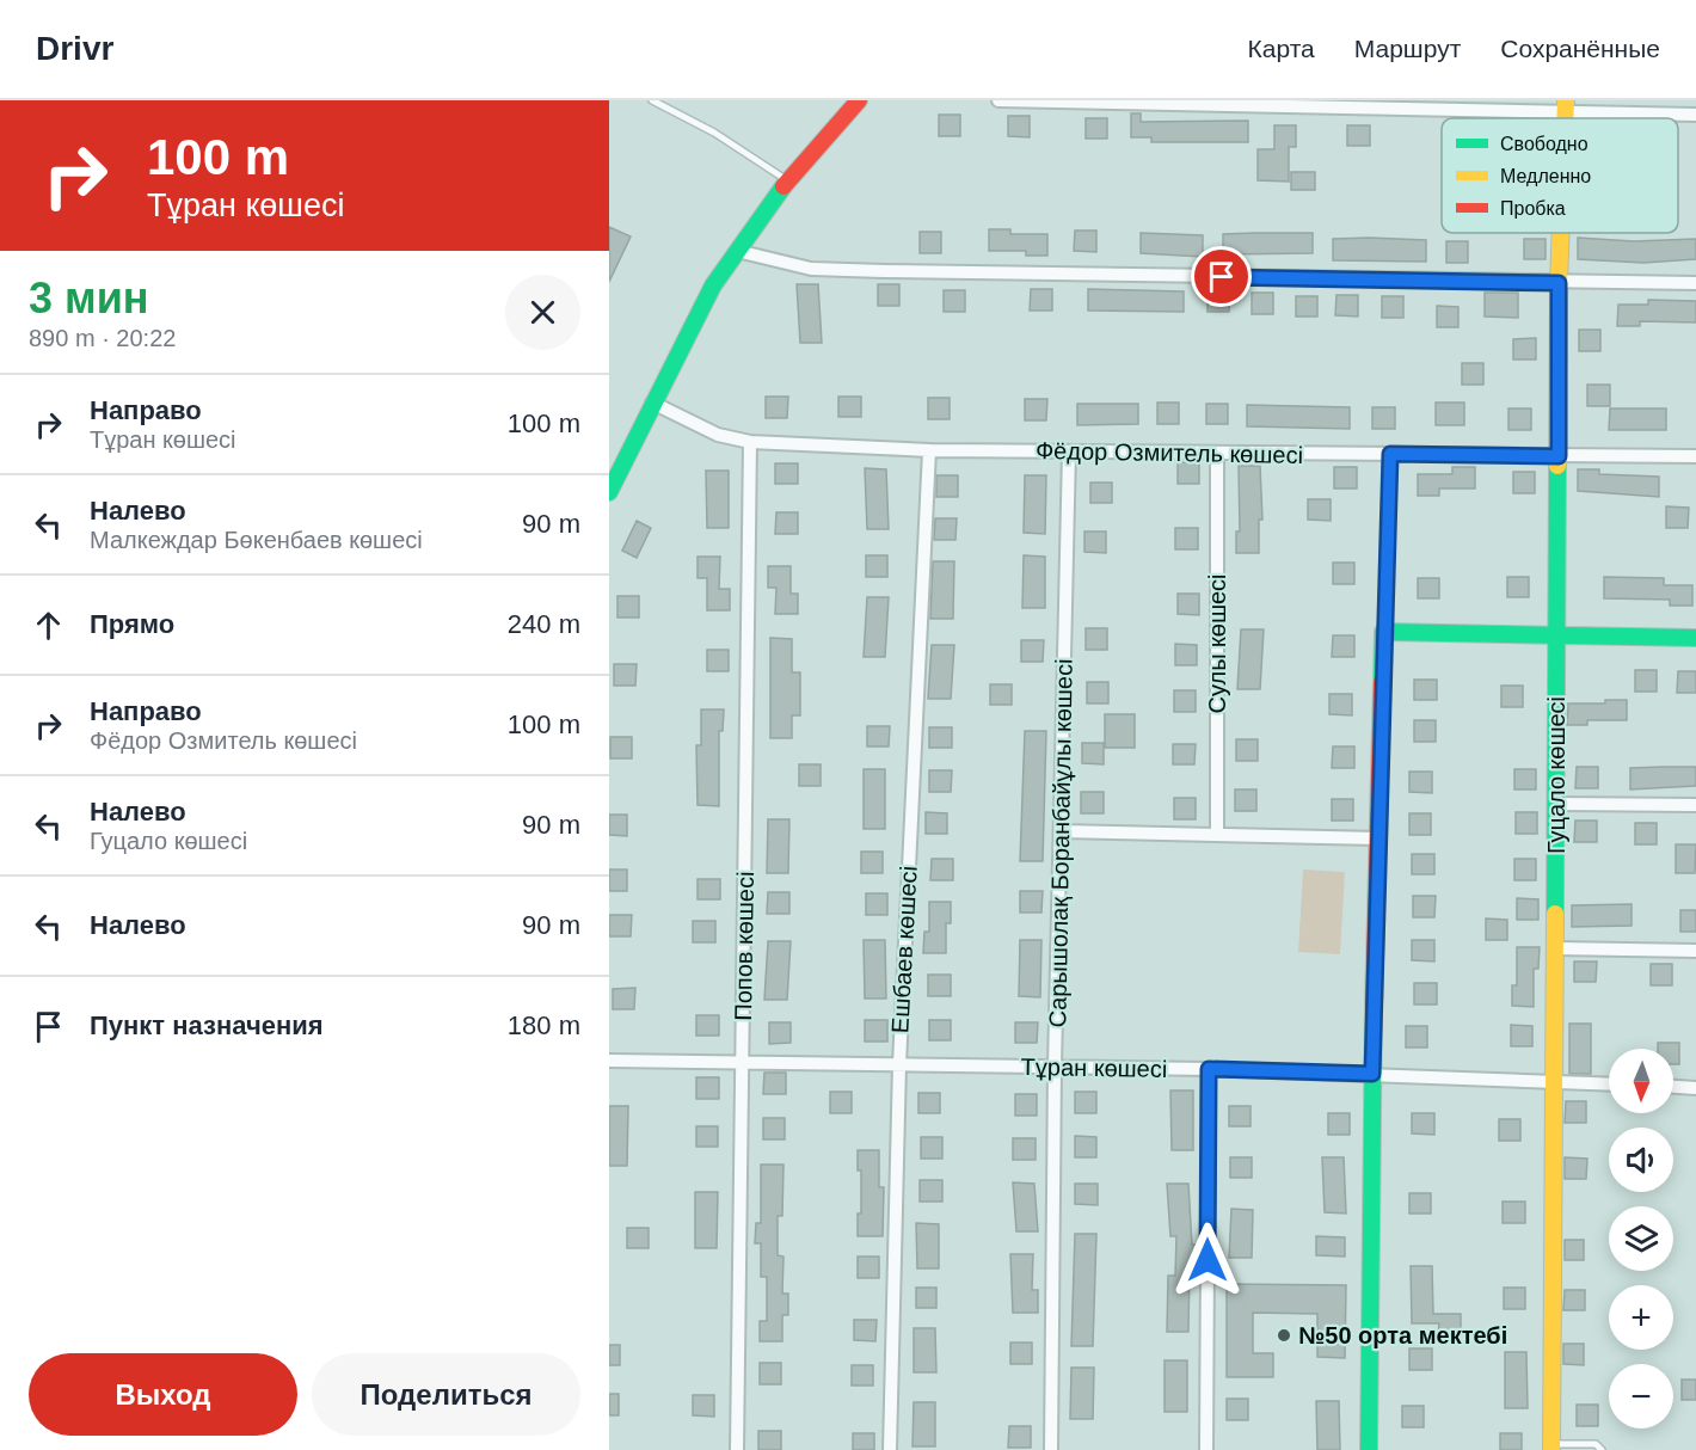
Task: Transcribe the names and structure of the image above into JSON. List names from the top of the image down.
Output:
{
  "streets": {
    "main road": ["Гуцало көшесі"],
    "street": [
      "Фёдор Озмитель көшесі",
      "Сулы көшесі",
      "Сарышолақ Боранбайұлы көшесі",
      "Попов көшесі",
      "Ешбаев көшесі",
      "Тұран көшесі"
    ]
  },
  "crossings": [
    ["Фёдор Озмитель көшесі", "Сулы көшесі"],
    ["Фёдор Озмитель көшесі", "Гуцало көшесі"],
    ["Фёдор Озмитель көшесі", "Сарышолақ Боранбайұлы көшесі"],
    ["Фёдор Озмитель көшесі", "Попов көшесі"],
    ["Фёдор Озмитель көшесі", "Ешбаев көшесі"],
    ["Гуцало көшесі", "Тұран көшесі"],
    ["Сарышолақ Боранбайұлы көшесі", "Тұран көшесі"],
    ["Попов көшесі", "Тұран көшесі"],
    ["Ешбаев көшесі", "Тұран көшесі"]
  ],
  "places": ["№50 орта мектебі"],
  "legend": ["Свободно", "Медленно", "Пробка"],
  "north": "bottom",
  "page": {
    "header": "Drivr",
    "nav": ["Карта", "Маршрут", "Сохранённые"],
    "turn": ["100 m", "Тұран көшесі"],
    "heading": ["3 мин", "890 m · 20:22"],
    "list": [
      {
        "name": "Направо",
        "note": "Тұран көшесі",
        "value": "100 m"
      },
      {
        "name": "Налево",
        "note": "Малкеждар Бөкенбаев көшесі",
        "value": "90 m"
      },
      {
        "name": "Прямо",
        "value": "240 m"
      },
      {
        "name": "Направо",
        "note": "Фёдор Озмитель көшесі",
        "value": "100 m"
      },
      {
        "name": "Налево",
        "note": "Гуцало көшесі",
        "value": "90 m"
      },
      {
        "name": "Налево",
        "value": "90 m"
      },
      {
        "name": "Пункт назначения",
        "value": "180 m"
      }
    ],
    "map_buttons": ["+", "−"],
    "buttons": ["Выход", "Поделиться"]
  }
}
